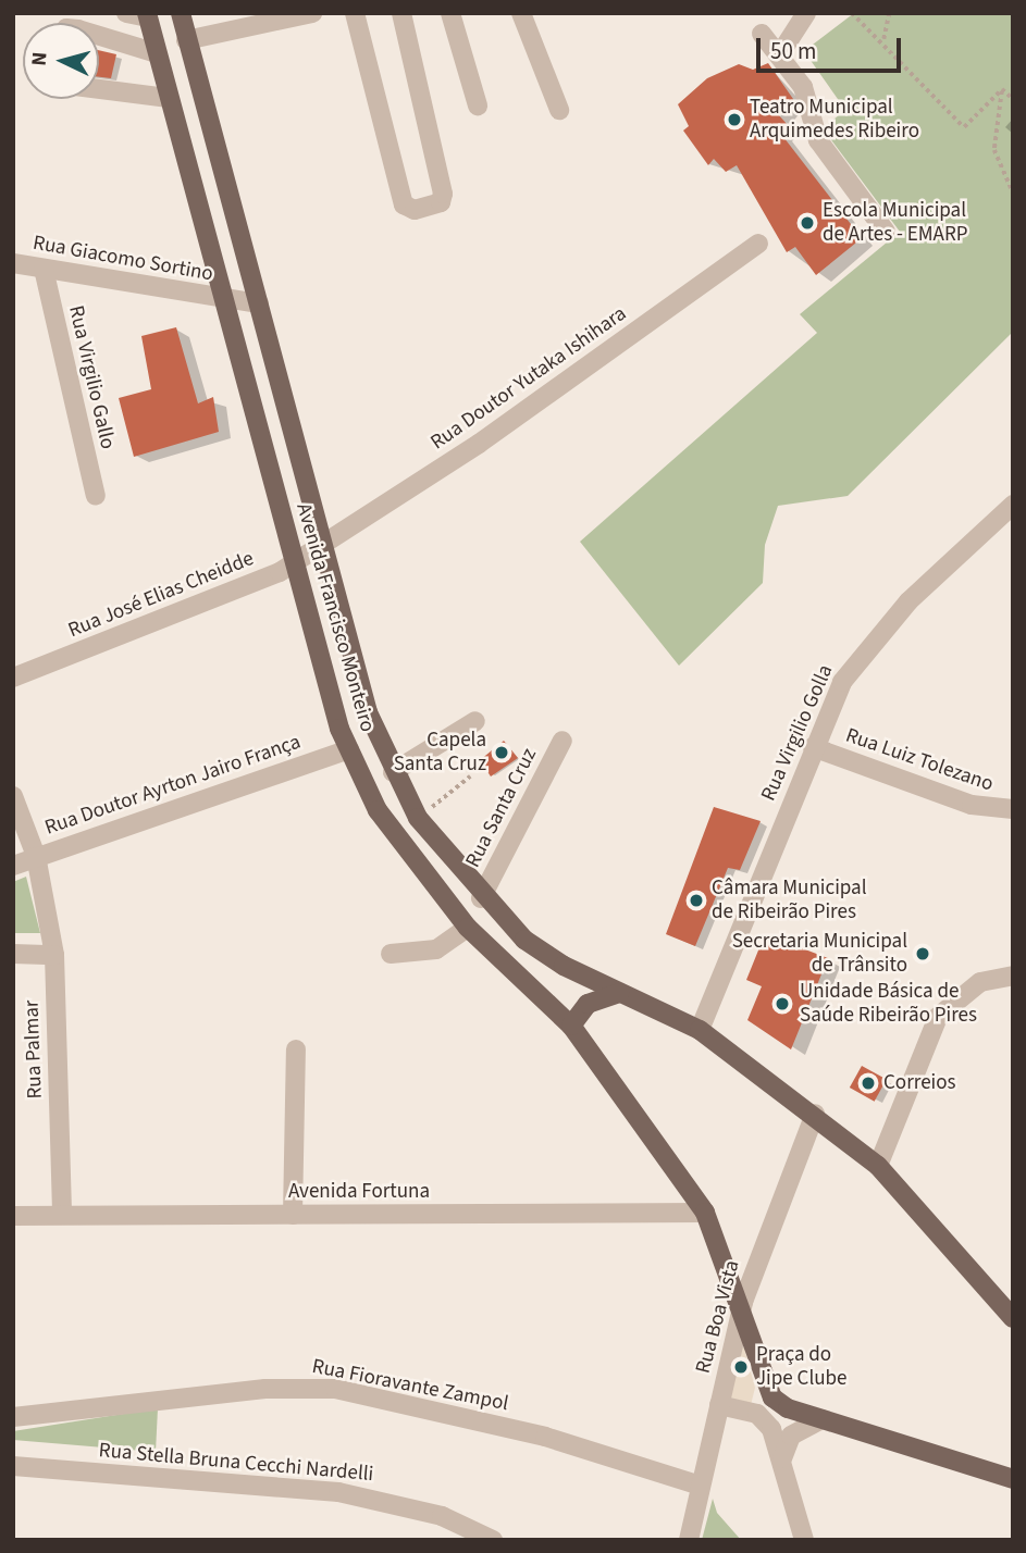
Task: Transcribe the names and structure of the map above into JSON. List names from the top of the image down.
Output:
{
  "streets": {
    "main road": ["Avenida Francisco Monteiro"],
    "street": [
      "Rua Giacomo Sortino",
      "Rua Virgilio Gallo",
      "Rua Doutor Yutaka Ishihara",
      "Rua José Elias Cheidde",
      "Rua Virgilio Golla",
      "Rua Luiz Tolezano",
      "Rua Doutor Ayrton Jairo França",
      "Rua Santa Cruz",
      "Rua Palmar",
      "Avenida Fortuna",
      "Rua Boa Vista",
      "Rua Fioravante Zampol",
      "Rua Stella Bruna Cecchi Nardelli"
    ]
  },
  "crossings": [
    ["Rua Giacomo Sortino", "Rua Virgilio Gallo"],
    ["Rua Giacomo Sortino", "Avenida Francisco Monteiro"],
    ["Rua Doutor Yutaka Ishihara", "Rua José Elias Cheidde"],
    ["Rua Doutor Yutaka Ishihara", "Avenida Francisco Monteiro"],
    ["Rua José Elias Cheidde", "Avenida Francisco Monteiro"],
    ["Avenida Francisco Monteiro", "Rua Virgilio Golla"],
    ["Avenida Francisco Monteiro", "Rua Doutor Ayrton Jairo França"],
    ["Avenida Francisco Monteiro", "Rua Santa Cruz"],
    ["Avenida Francisco Monteiro", "Avenida Fortuna"],
    ["Avenida Francisco Monteiro", "Rua Boa Vista"],
    ["Rua Virgilio Golla", "Rua Luiz Tolezano"],
    ["Rua Doutor Ayrton Jairo França", "Rua Palmar"],
    ["Rua Palmar", "Avenida Fortuna"],
    ["Rua Boa Vista", "Rua Fioravante Zampol"]
  ],
  "places": [
    "Teatro Municipal Arquimedes Ribeiro",
    "Escola Municipal de Artes - EMARP",
    "Capela Santa Cruz",
    "Câmara Municipal de Ribeirão Pires",
    "Secretaria Municipal de Trânsito",
    "Unidade Básica de Saúde Ribeirão Pires",
    "Correios",
    "Praça do Jipe Clube"
  ],
  "scale_bar": "50 m",
  "north": "left"
}
